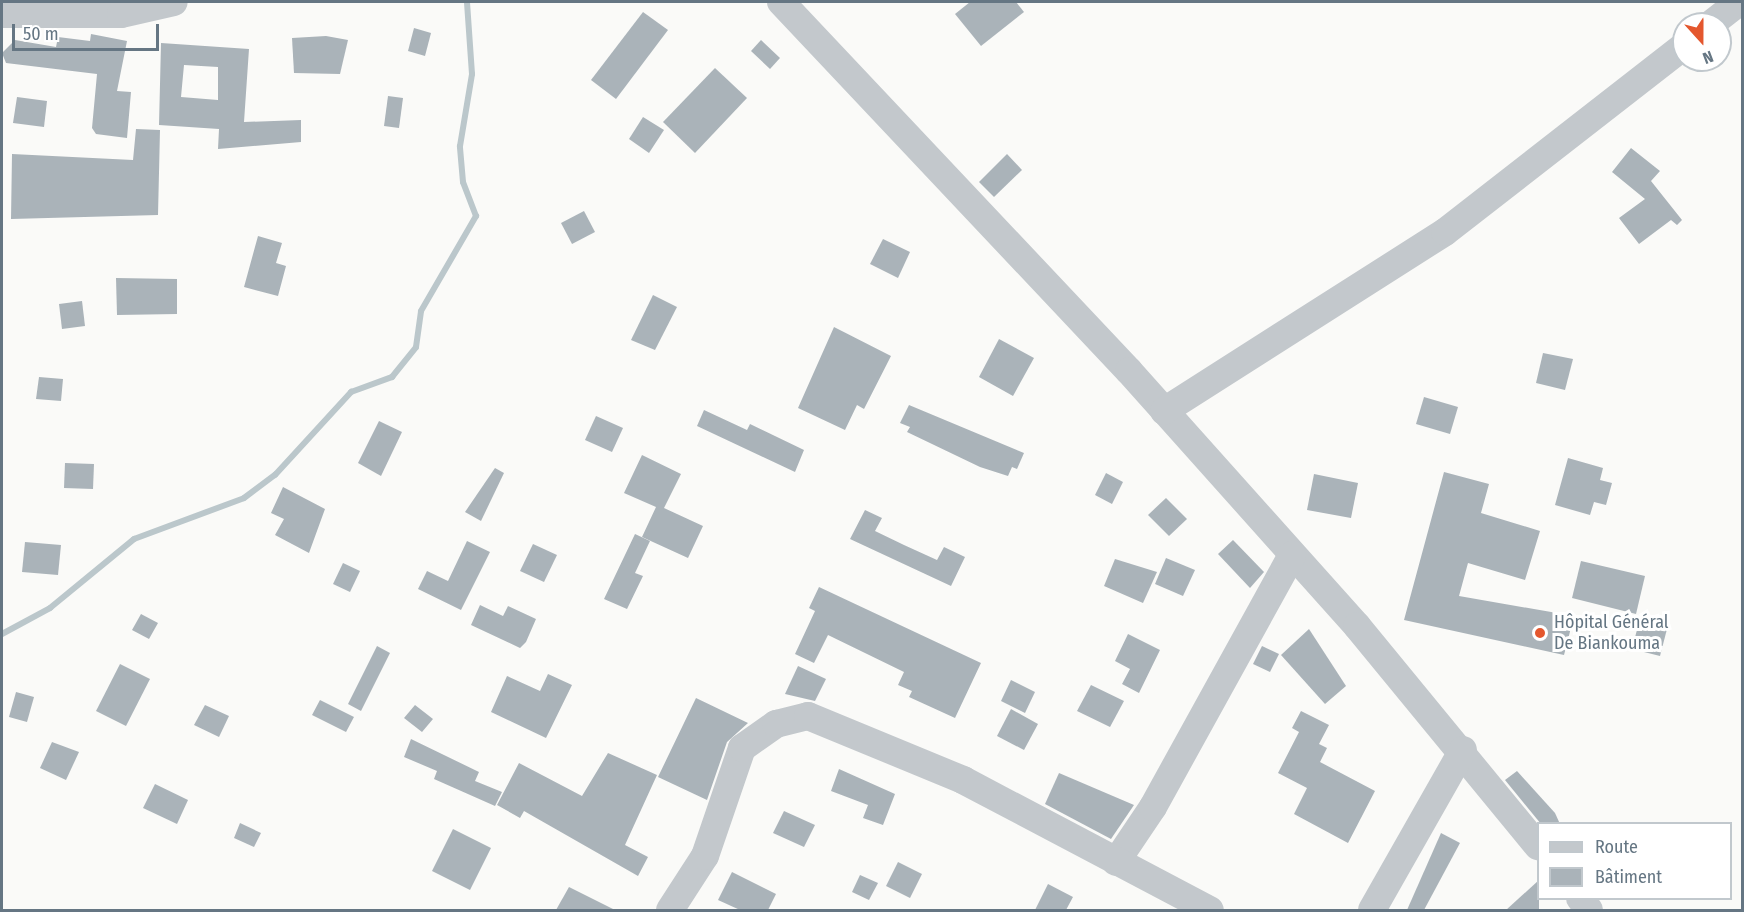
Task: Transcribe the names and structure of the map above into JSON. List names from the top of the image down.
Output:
{
  "places": ["Hôpital Général De Biankouma"],
  "legend": ["Route", "Bâtiment"],
  "scale_bar": "50 m",
  "north": "bottom"
}
